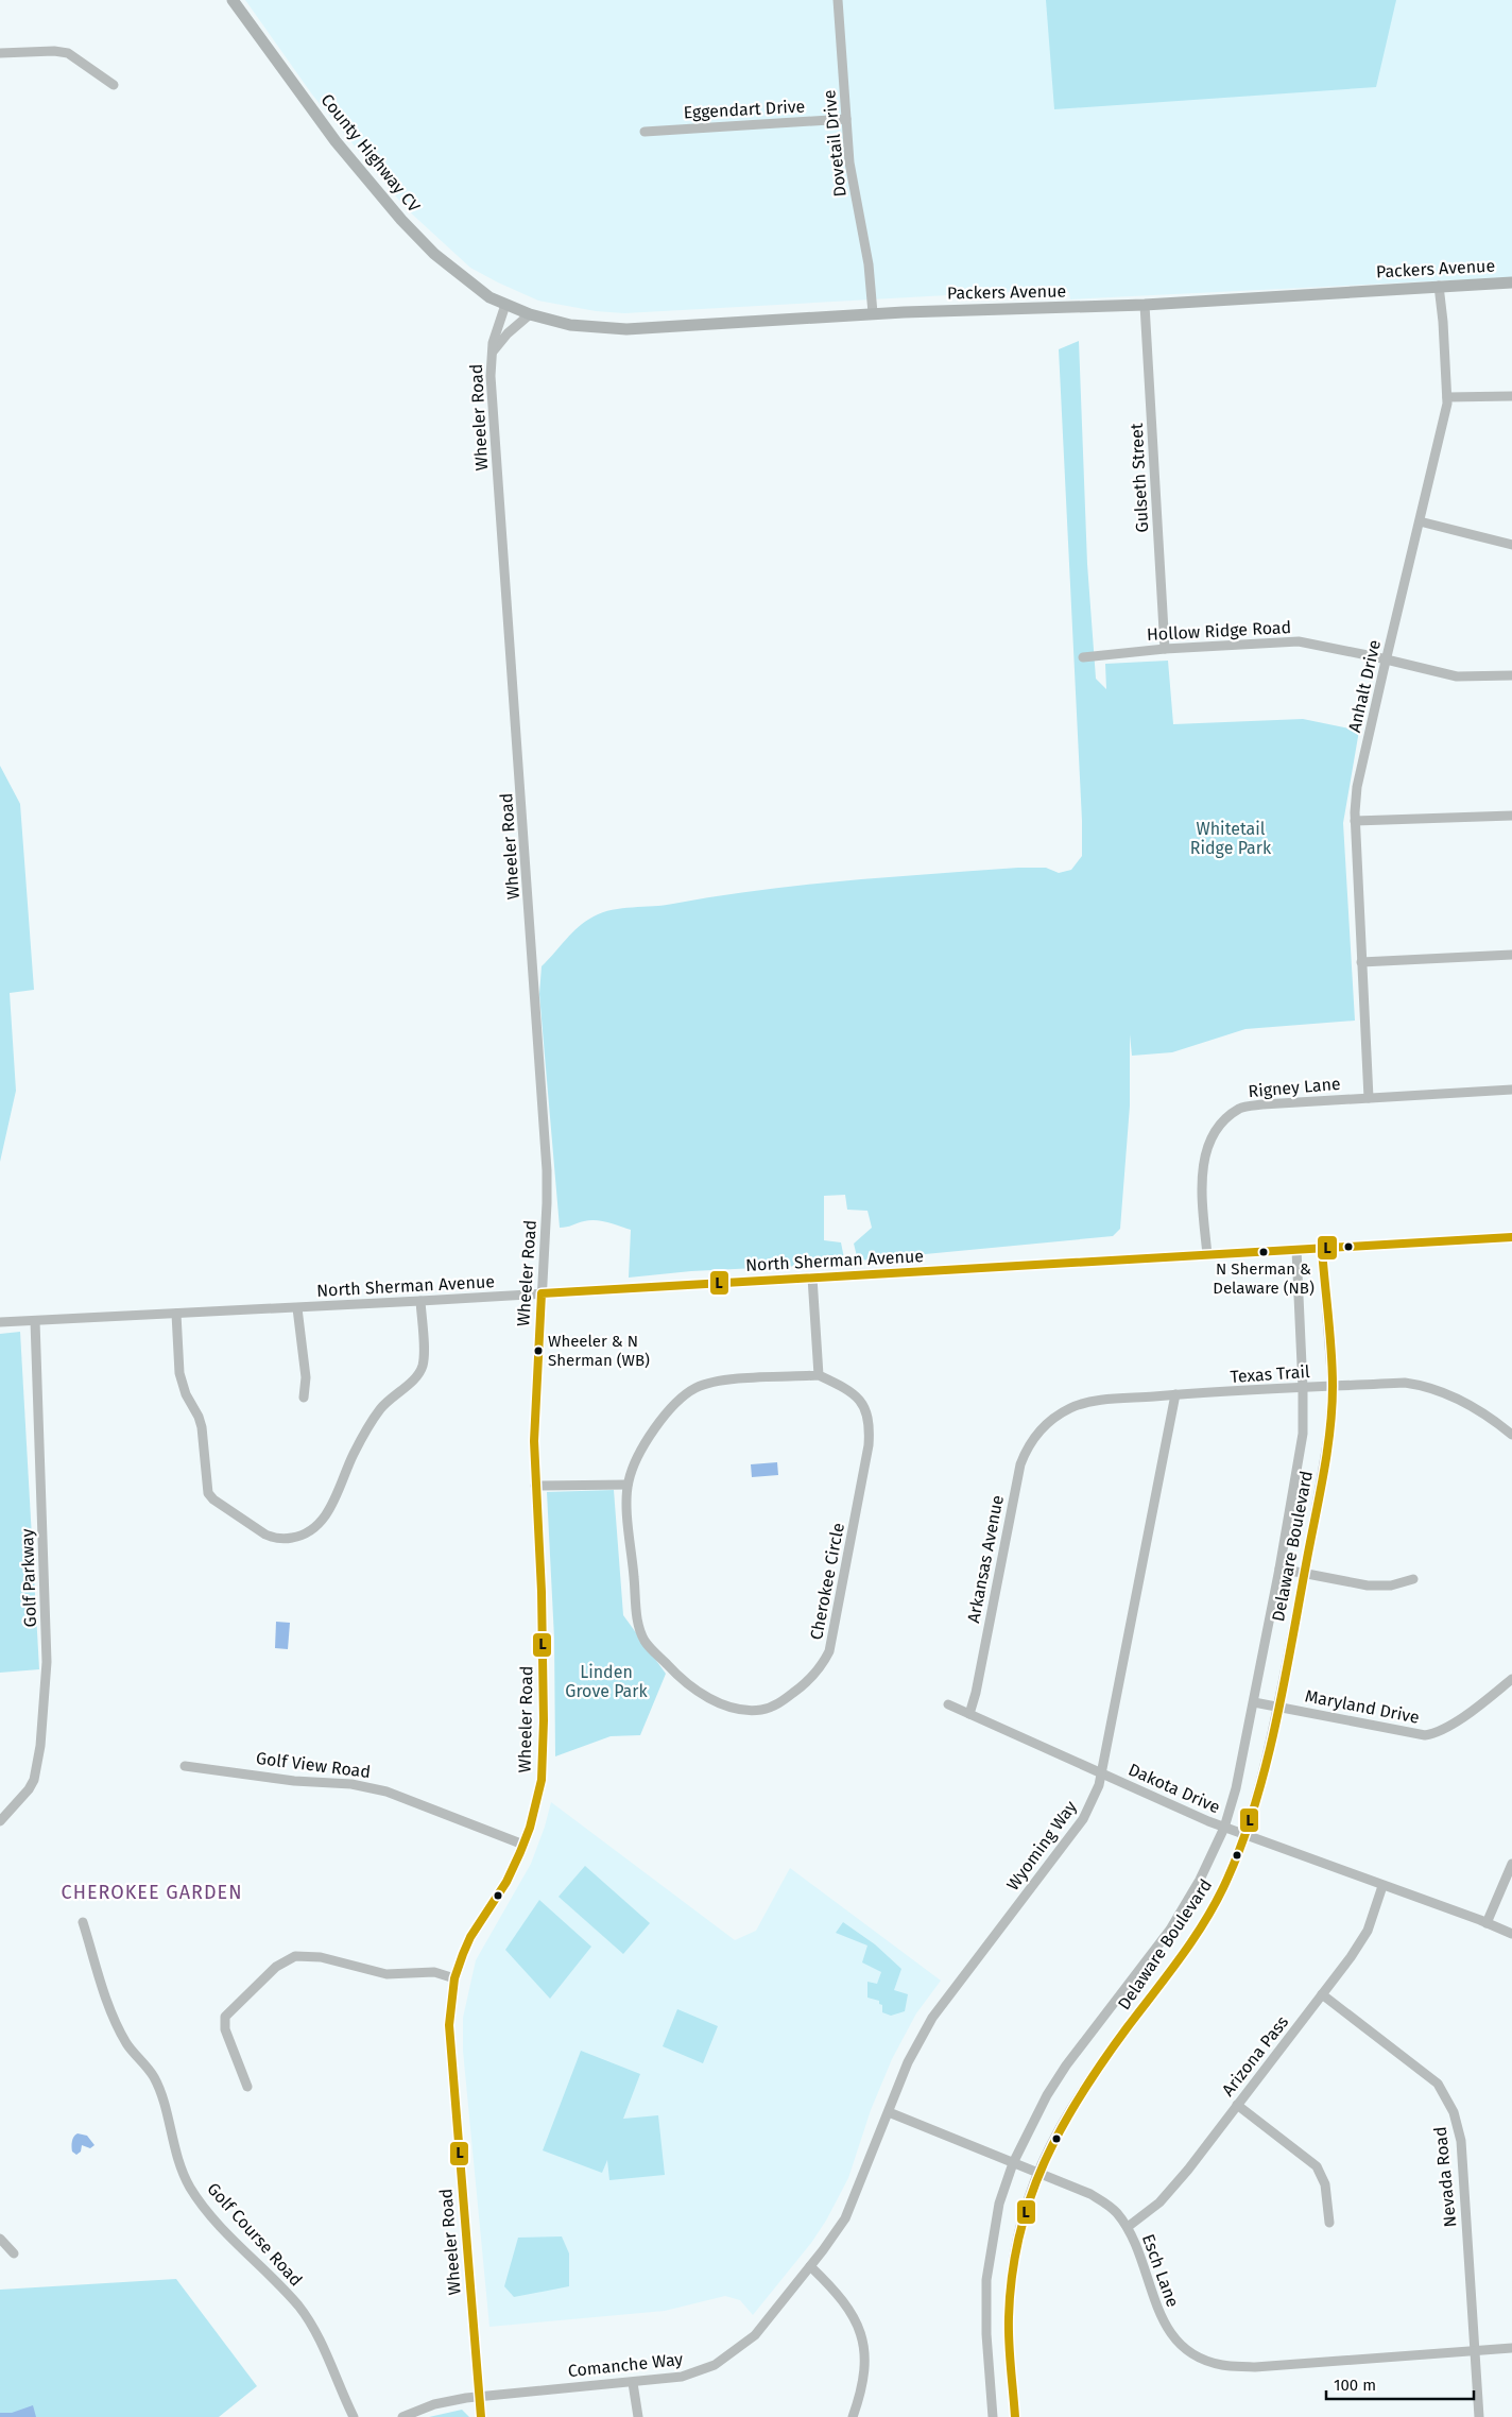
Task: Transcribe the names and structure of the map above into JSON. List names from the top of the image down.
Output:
{
  "streets": {
    "main road": ["County Highway CV", "Packers Avenue"],
    "street": [
      "Eggendart Drive",
      "Dovetail Drive",
      "Wheeler Road",
      "Gulseth Street",
      "Hollow Ridge Road",
      "Anhalt Drive",
      "Rigney Lane",
      "North Sherman Avenue",
      "Texas Trail",
      "Delaware Boulevard",
      "Arkansas Avenue",
      "Golf Parkway",
      "Cherokee Circle",
      "Maryland Drive",
      "Golf View Road",
      "Dakota Drive",
      "Wyoming Way",
      "Arizona Pass",
      "Nevada Road",
      "Golf Course Road",
      "Esch Lane",
      "Comanche Way"
    ]
  },
  "crossings": [
    ["Eggendart Drive", "Dovetail Drive"],
    ["Dovetail Drive", "Packers Avenue"],
    ["County Highway CV", "Packers Avenue"],
    ["County Highway CV", "Wheeler Road"],
    ["Packers Avenue", "Wheeler Road"],
    ["Packers Avenue", "Gulseth Street"],
    ["Packers Avenue", "Anhalt Drive"],
    ["Wheeler Road", "North Sherman Avenue"],
    ["Wheeler Road", "Golf View Road"],
    ["Wheeler Road", "Comanche Way"],
    ["Gulseth Street", "Hollow Ridge Road"],
    ["Hollow Ridge Road", "Anhalt Drive"],
    ["Anhalt Drive", "Rigney Lane"],
    ["Rigney Lane", "North Sherman Avenue"],
    ["North Sherman Avenue", "Delaware Boulevard"],
    ["North Sherman Avenue", "Golf Parkway"],
    ["Texas Trail", "Delaware Boulevard"],
    ["Texas Trail", "Arkansas Avenue"],
    ["Texas Trail", "Wyoming Way"],
    ["Delaware Boulevard", "Maryland Drive"],
    ["Delaware Boulevard", "Dakota Drive"],
    ["Delaware Boulevard", "Esch Lane"],
    ["Arkansas Avenue", "Dakota Drive"],
    ["Dakota Drive", "Wyoming Way"],
    ["Dakota Drive", "Arizona Pass"],
    ["Wyoming Way", "Esch Lane"],
    ["Wyoming Way", "Comanche Way"],
    ["Arizona Pass", "Nevada Road"],
    ["Arizona Pass", "Esch Lane"],
    ["Nevada Road", "Esch Lane"]
  ],
  "districts": ["CHEROKEE GARDEN"],
  "parks": ["Whitetail Ridge Park", "Linden Grove Park"],
  "places": ["N Sherman & Delaware (NB)", "Wheeler & N Sherman (WB)"],
  "lines": ["transit line L"],
  "scale_bar": "100 m"
}
